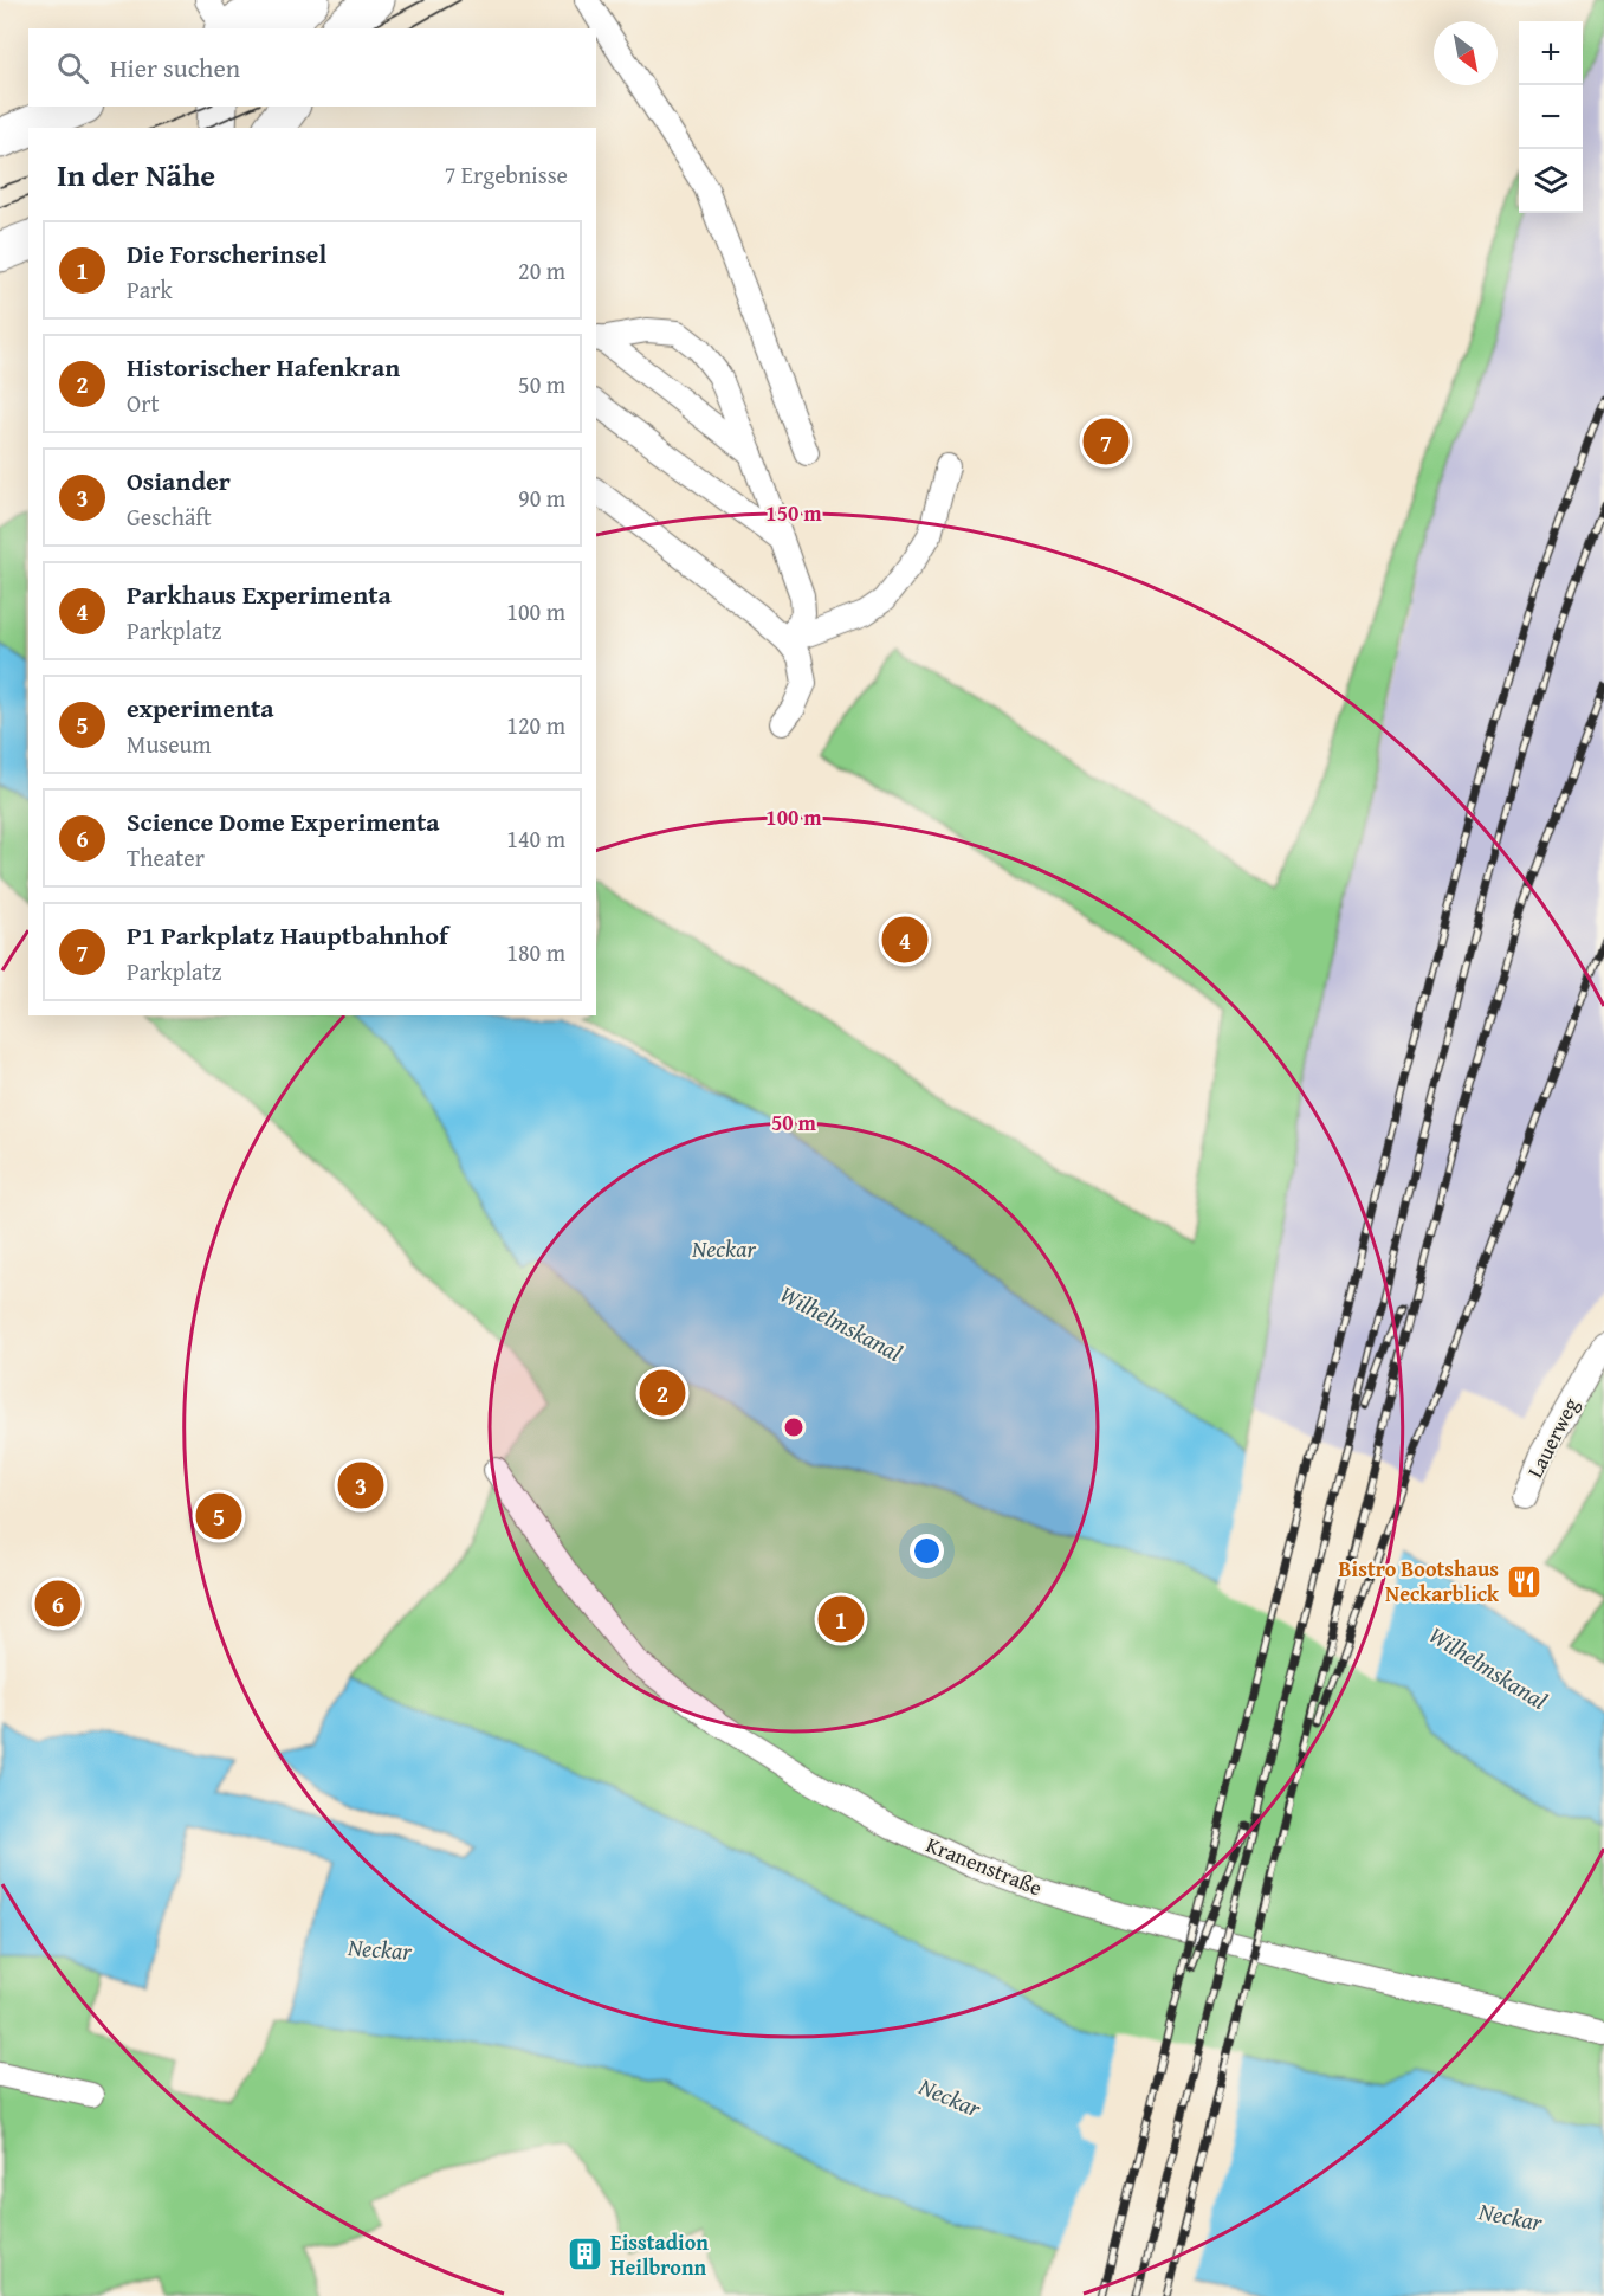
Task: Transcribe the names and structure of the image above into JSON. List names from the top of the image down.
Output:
{
  "streets": {
    "lane": ["Lauerweg", "Kranenstraße"]
  },
  "water": ["Neckar", "Wilhelmskanal"],
  "places": {
    "restaurant": ["Bistro Bootshaus Neckarblick"],
    "building": ["Eisstadion Heilbronn"]
  },
  "north": "bottom right",
  "page": {
    "map_buttons": ["+", "−"],
    "search": "Hier suchen",
    "heading": ["In der Nähe", "7 Ergebnisse"],
    "list": [
      {
        "mark": "1",
        "name": "Die Forscherinsel",
        "note": "Park",
        "value": "20 m"
      },
      {
        "mark": "2",
        "name": "Historischer Hafenkran",
        "note": "Ort",
        "value": "50 m"
      },
      {
        "mark": "3",
        "name": "Osiander",
        "note": "Geschäft",
        "value": "90 m"
      },
      {
        "mark": "4",
        "name": "Parkhaus Experimenta",
        "note": "Parkplatz",
        "value": "100 m"
      },
      {
        "mark": "5",
        "name": "experimenta",
        "note": "Museum",
        "value": "120 m"
      },
      {
        "mark": "6",
        "name": "Science Dome Experimenta",
        "note": "Theater",
        "value": "140 m"
      },
      {
        "mark": "7",
        "name": "P1 Parkplatz Hauptbahnhof",
        "note": "Parkplatz",
        "value": "180 m"
      }
    ],
    "pins": [
      "7",
      "4",
      "2",
      "3",
      "5",
      "6",
      "1"
    ]
  },
  "rings": ["150 m", "100 m", "50 m"]
}
